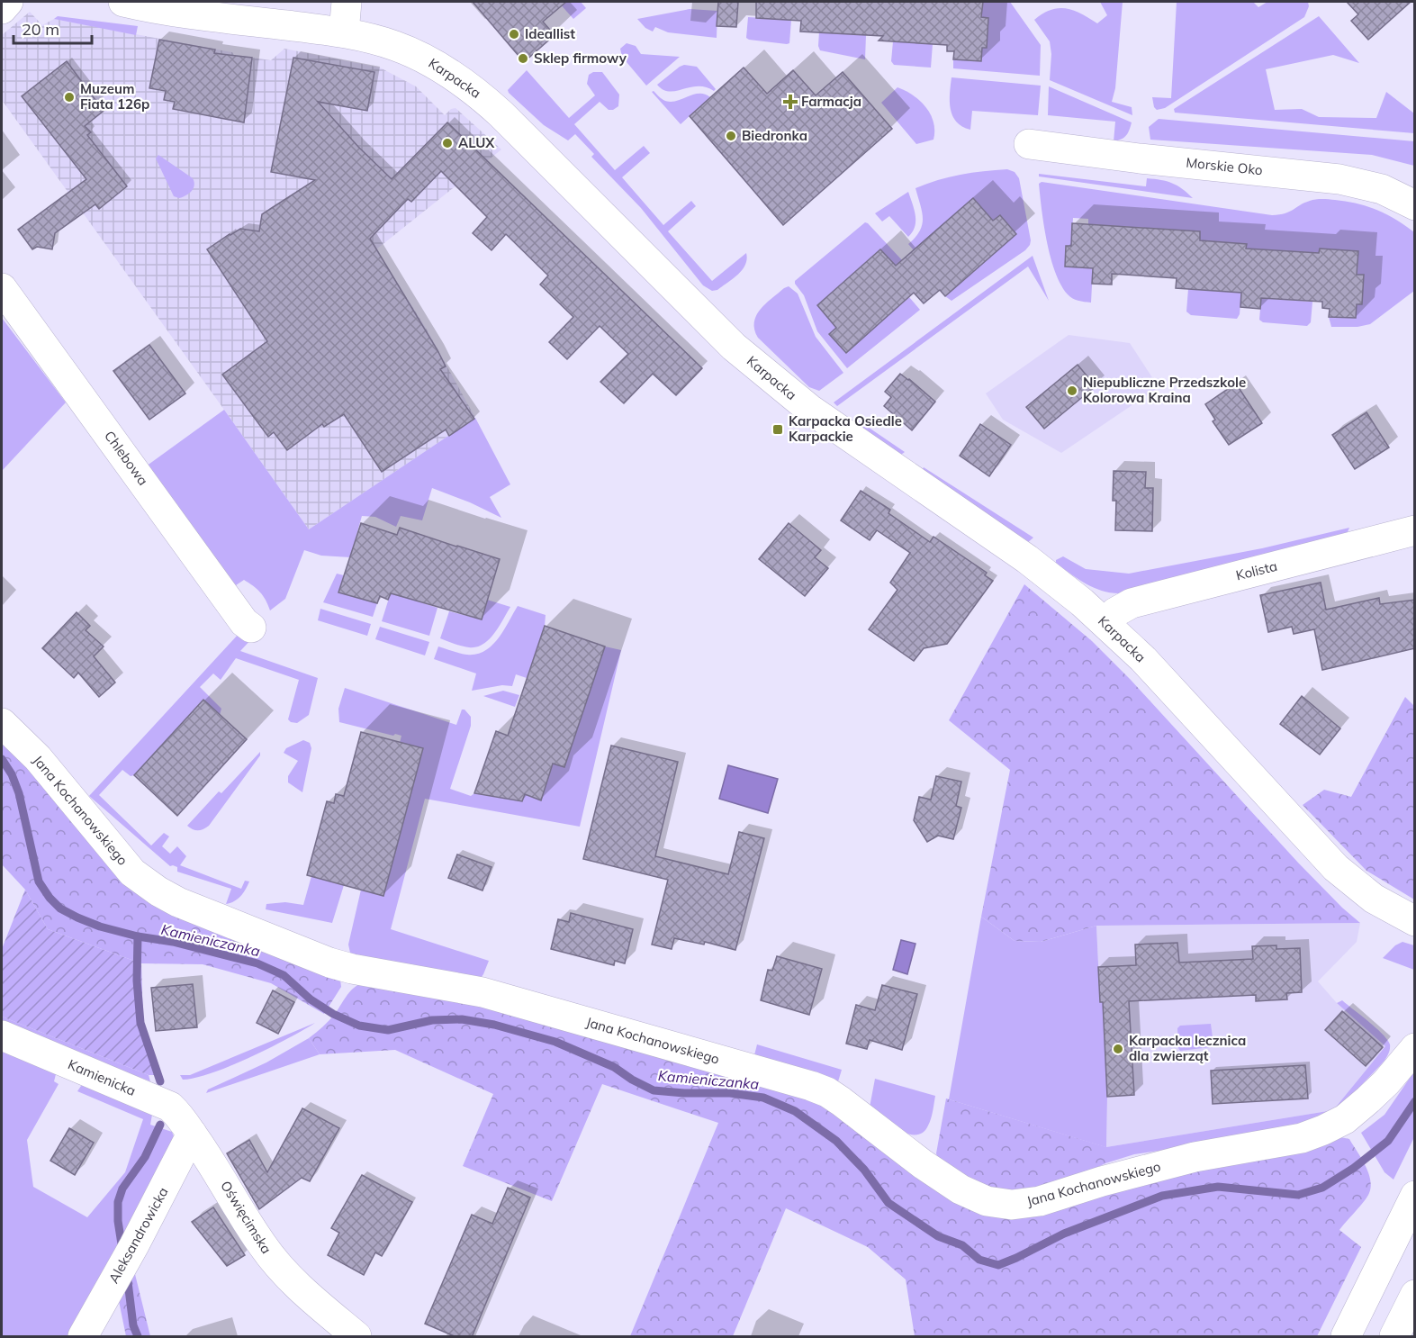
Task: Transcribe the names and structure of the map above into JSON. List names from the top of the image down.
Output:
{
  "streets": {
    "street": [
      "Karpacka",
      "Morskie Oko",
      "Chlebowa",
      "Kolista",
      "Jana Kochanowskiego",
      "Kamienicka",
      "Oświęcimska",
      "Aleksandrowicka"
    ]
  },
  "crossings": [
    ["Karpacka", "Kolista"],
    ["Kamienicka", "Oświęcimska"],
    ["Kamienicka", "Aleksandrowicka"],
    ["Oświęcimska", "Aleksandrowicka"]
  ],
  "water": ["Kamieniczanka"],
  "places": {
    "other": [
      "Ideallist",
      "Sklep firmowy",
      "Muzeum Fiata 126p",
      "Biedronka",
      "ALUX",
      "Niepubliczne Przedszkole Kolorowa Kraina",
      "Karpacka lecznica dla zwierząt"
    ],
    "health": ["Farmacja"],
    "transit": ["Karpacka Osiedle Karpackie"]
  },
  "scale_bar": "20 m"
}
